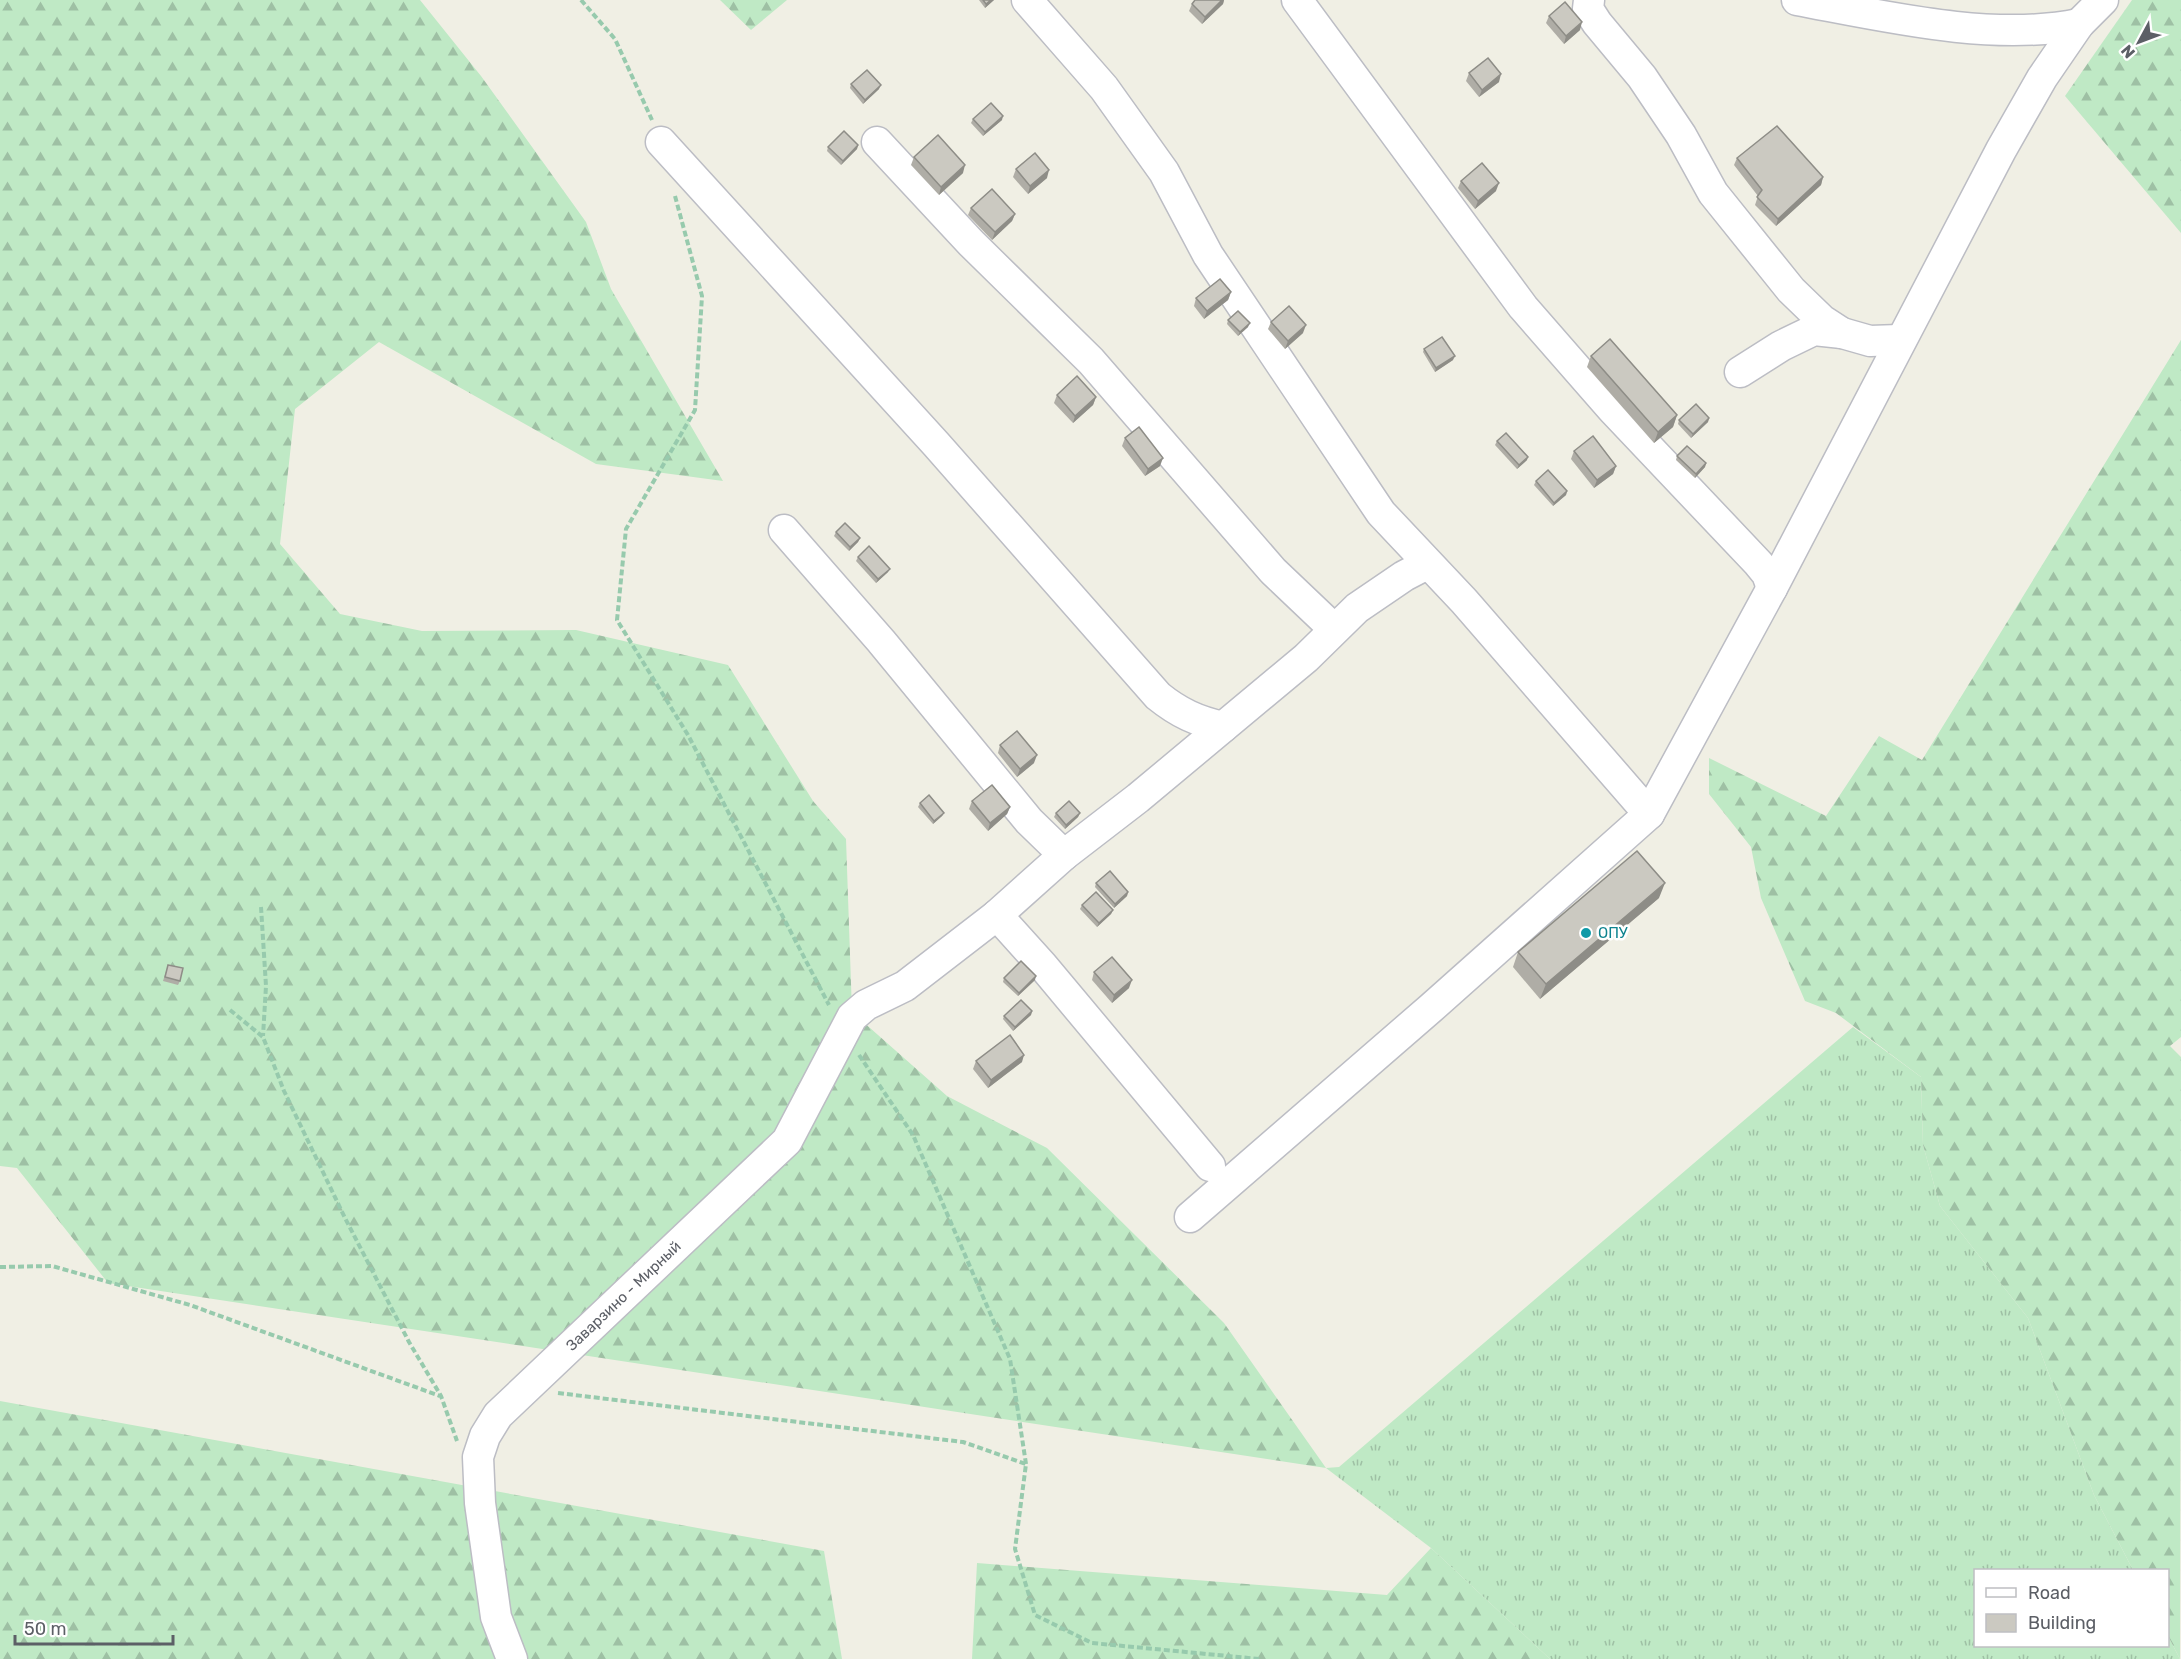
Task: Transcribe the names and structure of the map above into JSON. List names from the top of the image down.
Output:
{
  "streets": {
    "street": ["Заварзино - Мирный"]
  },
  "places": ["ОПУ"],
  "legend": ["Road", "Building"],
  "scale_bar": "50 m",
  "north": "bottom left"
}
